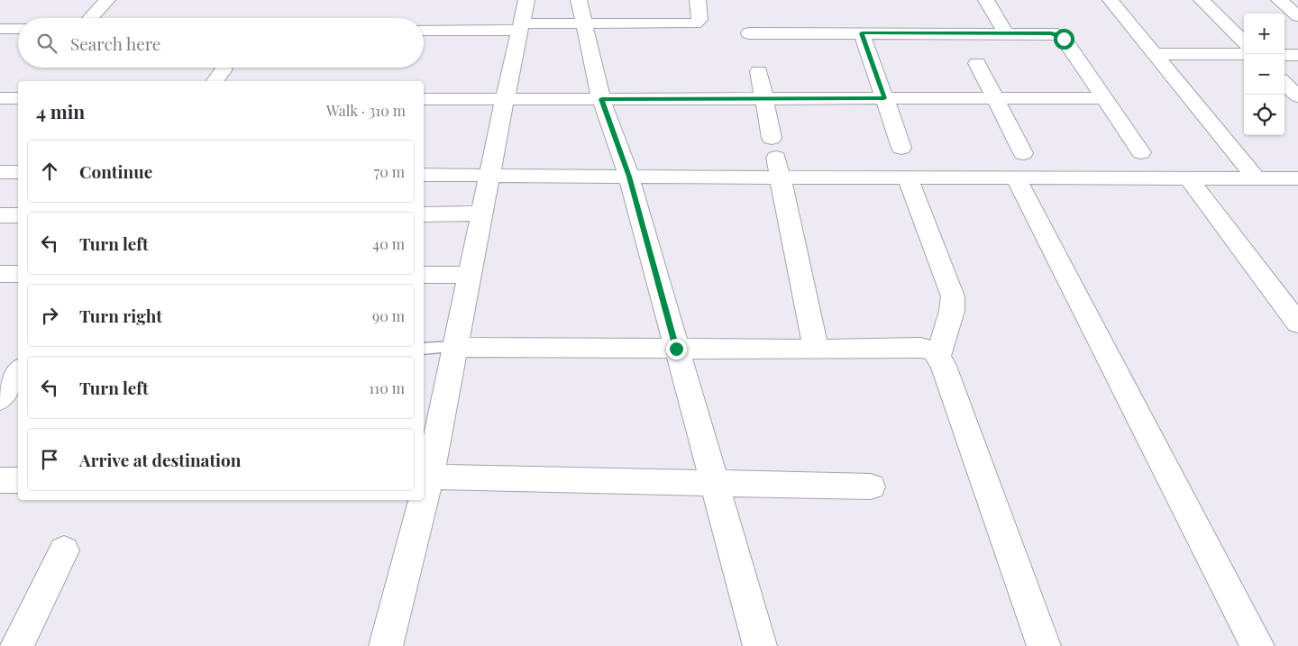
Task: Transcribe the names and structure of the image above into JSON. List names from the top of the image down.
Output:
{
  "page": {
    "map_buttons": ["+", "−"],
    "search": "Search here",
    "heading": ["4 min", "Walk · 310 m"],
    "list": [
      ["Continue", "70 m"],
      ["Turn left", "40 m"],
      ["Turn right", "90 m"],
      ["Turn left", "110 m"],
      "Arrive at destination"
    ]
  }
}
